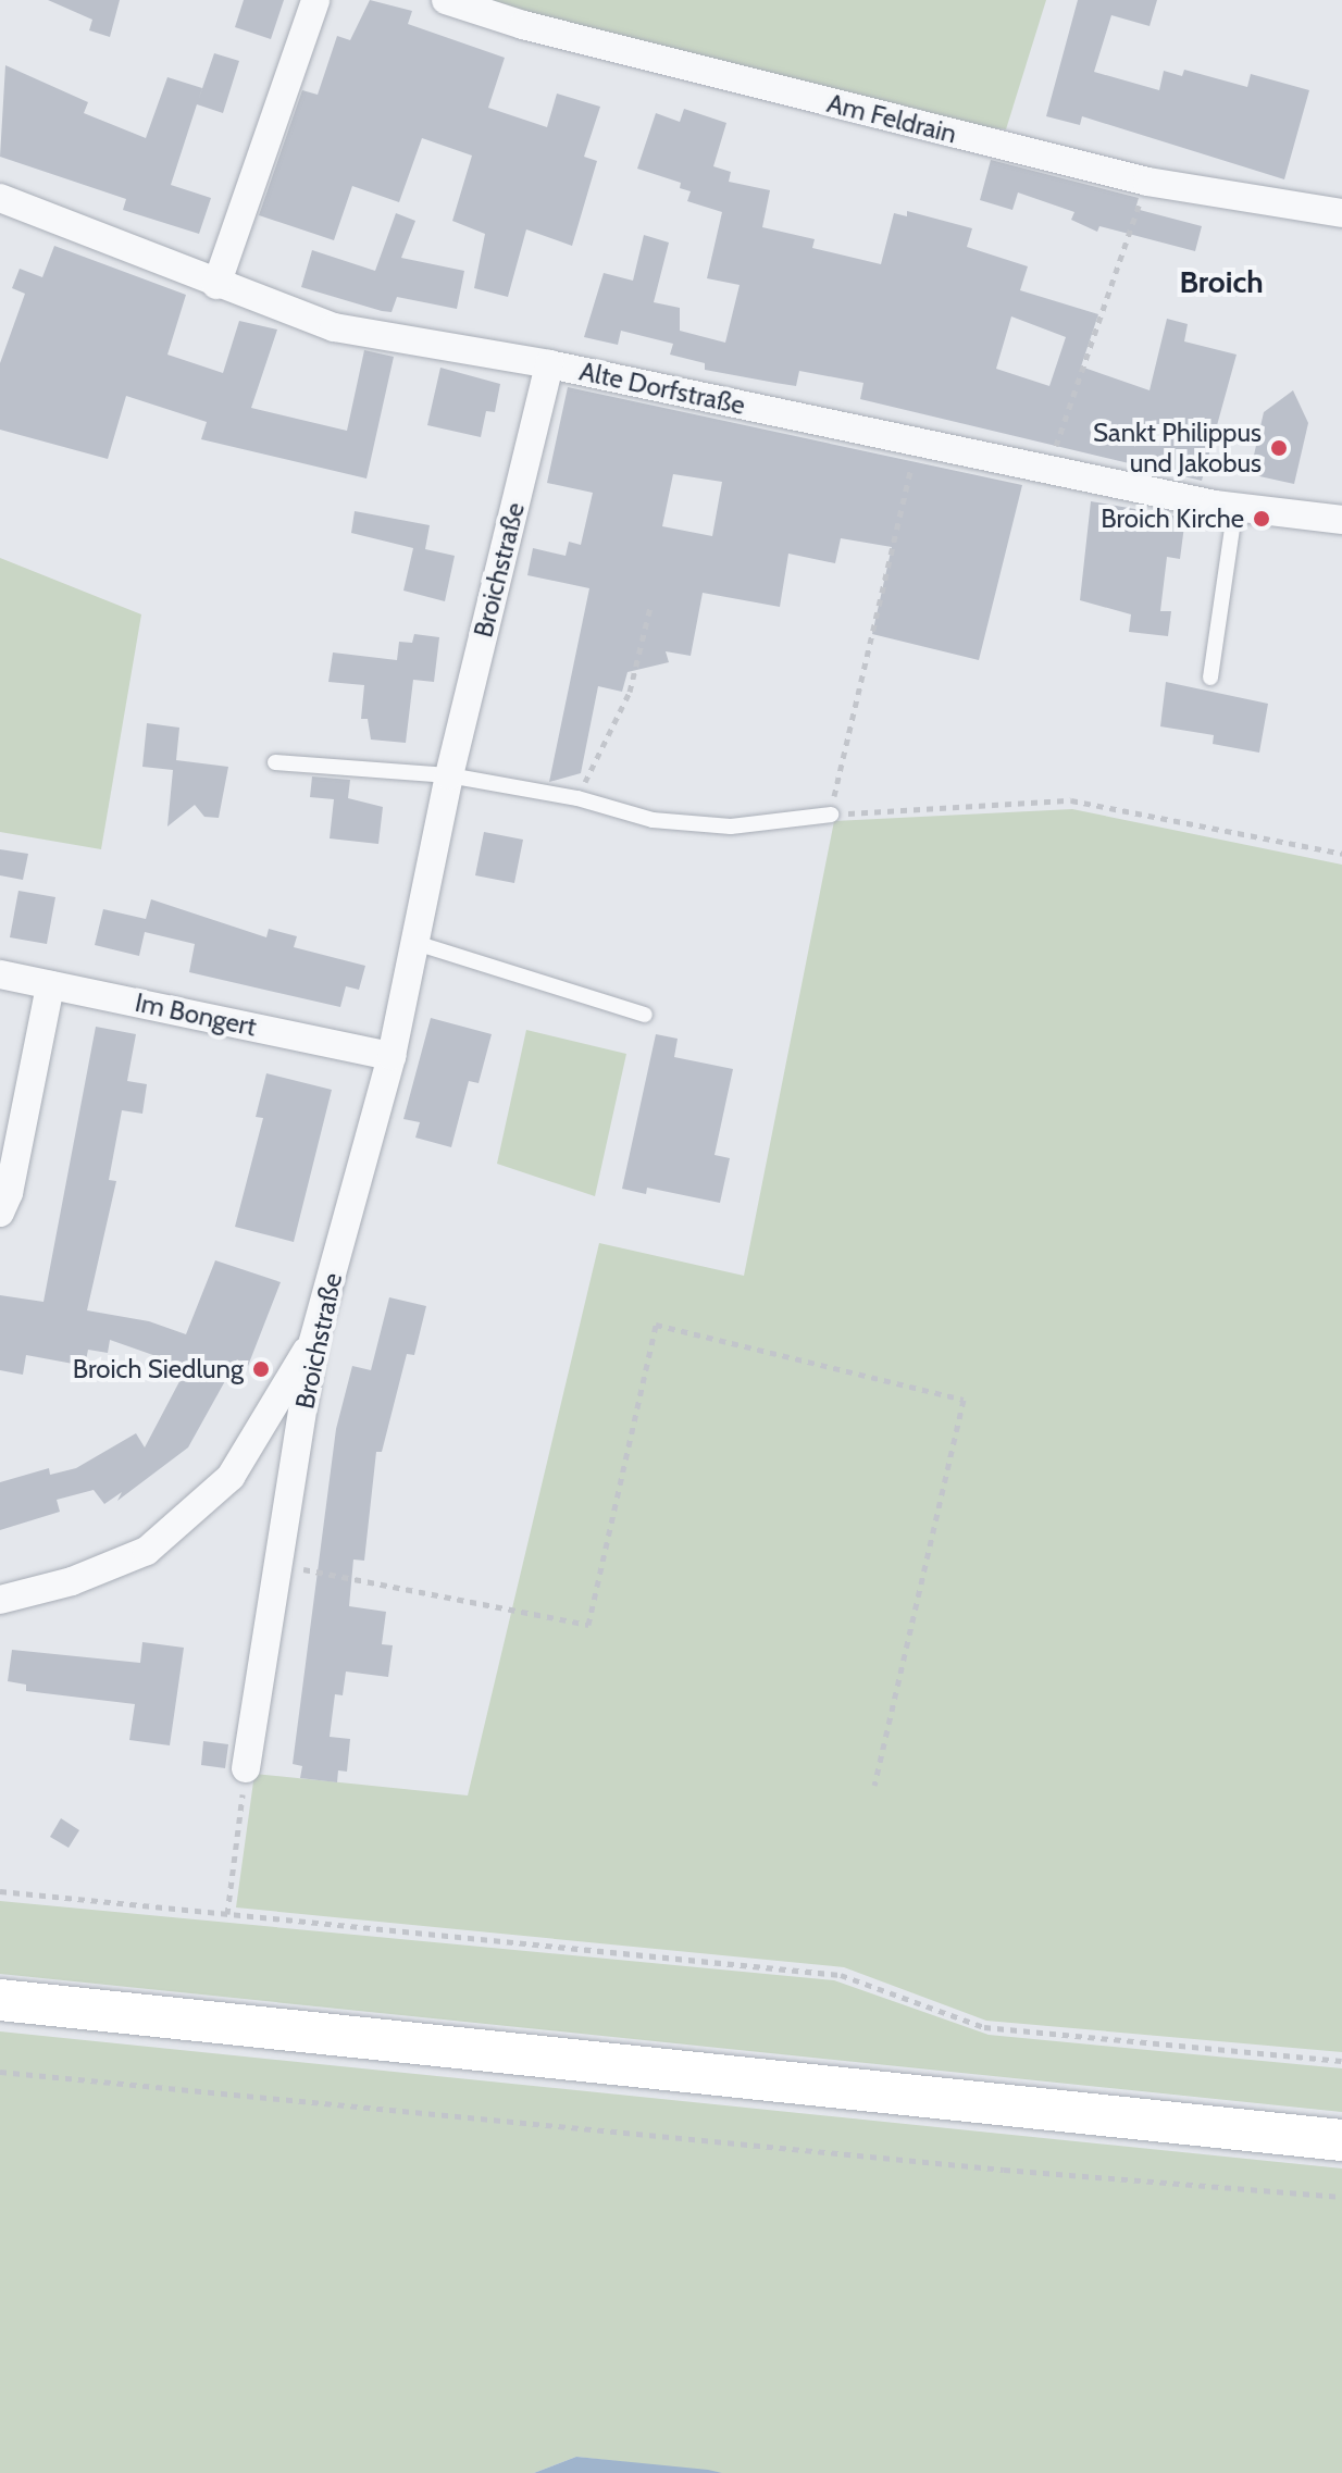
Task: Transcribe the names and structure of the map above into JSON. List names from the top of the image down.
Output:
{
  "streets": {
    "street": [
      "Am Feldrain",
      "Alte Dorfstraße",
      "Broichstraße",
      "Im Bongert"
    ]
  },
  "crossings": [
    ["Alte Dorfstraße", "Broichstraße"],
    ["Broichstraße", "Im Bongert"]
  ],
  "districts": ["Broich"],
  "places": ["Sankt Philippus und Jakobus", "Broich Kirche", "Broich Siedlung"]
}
